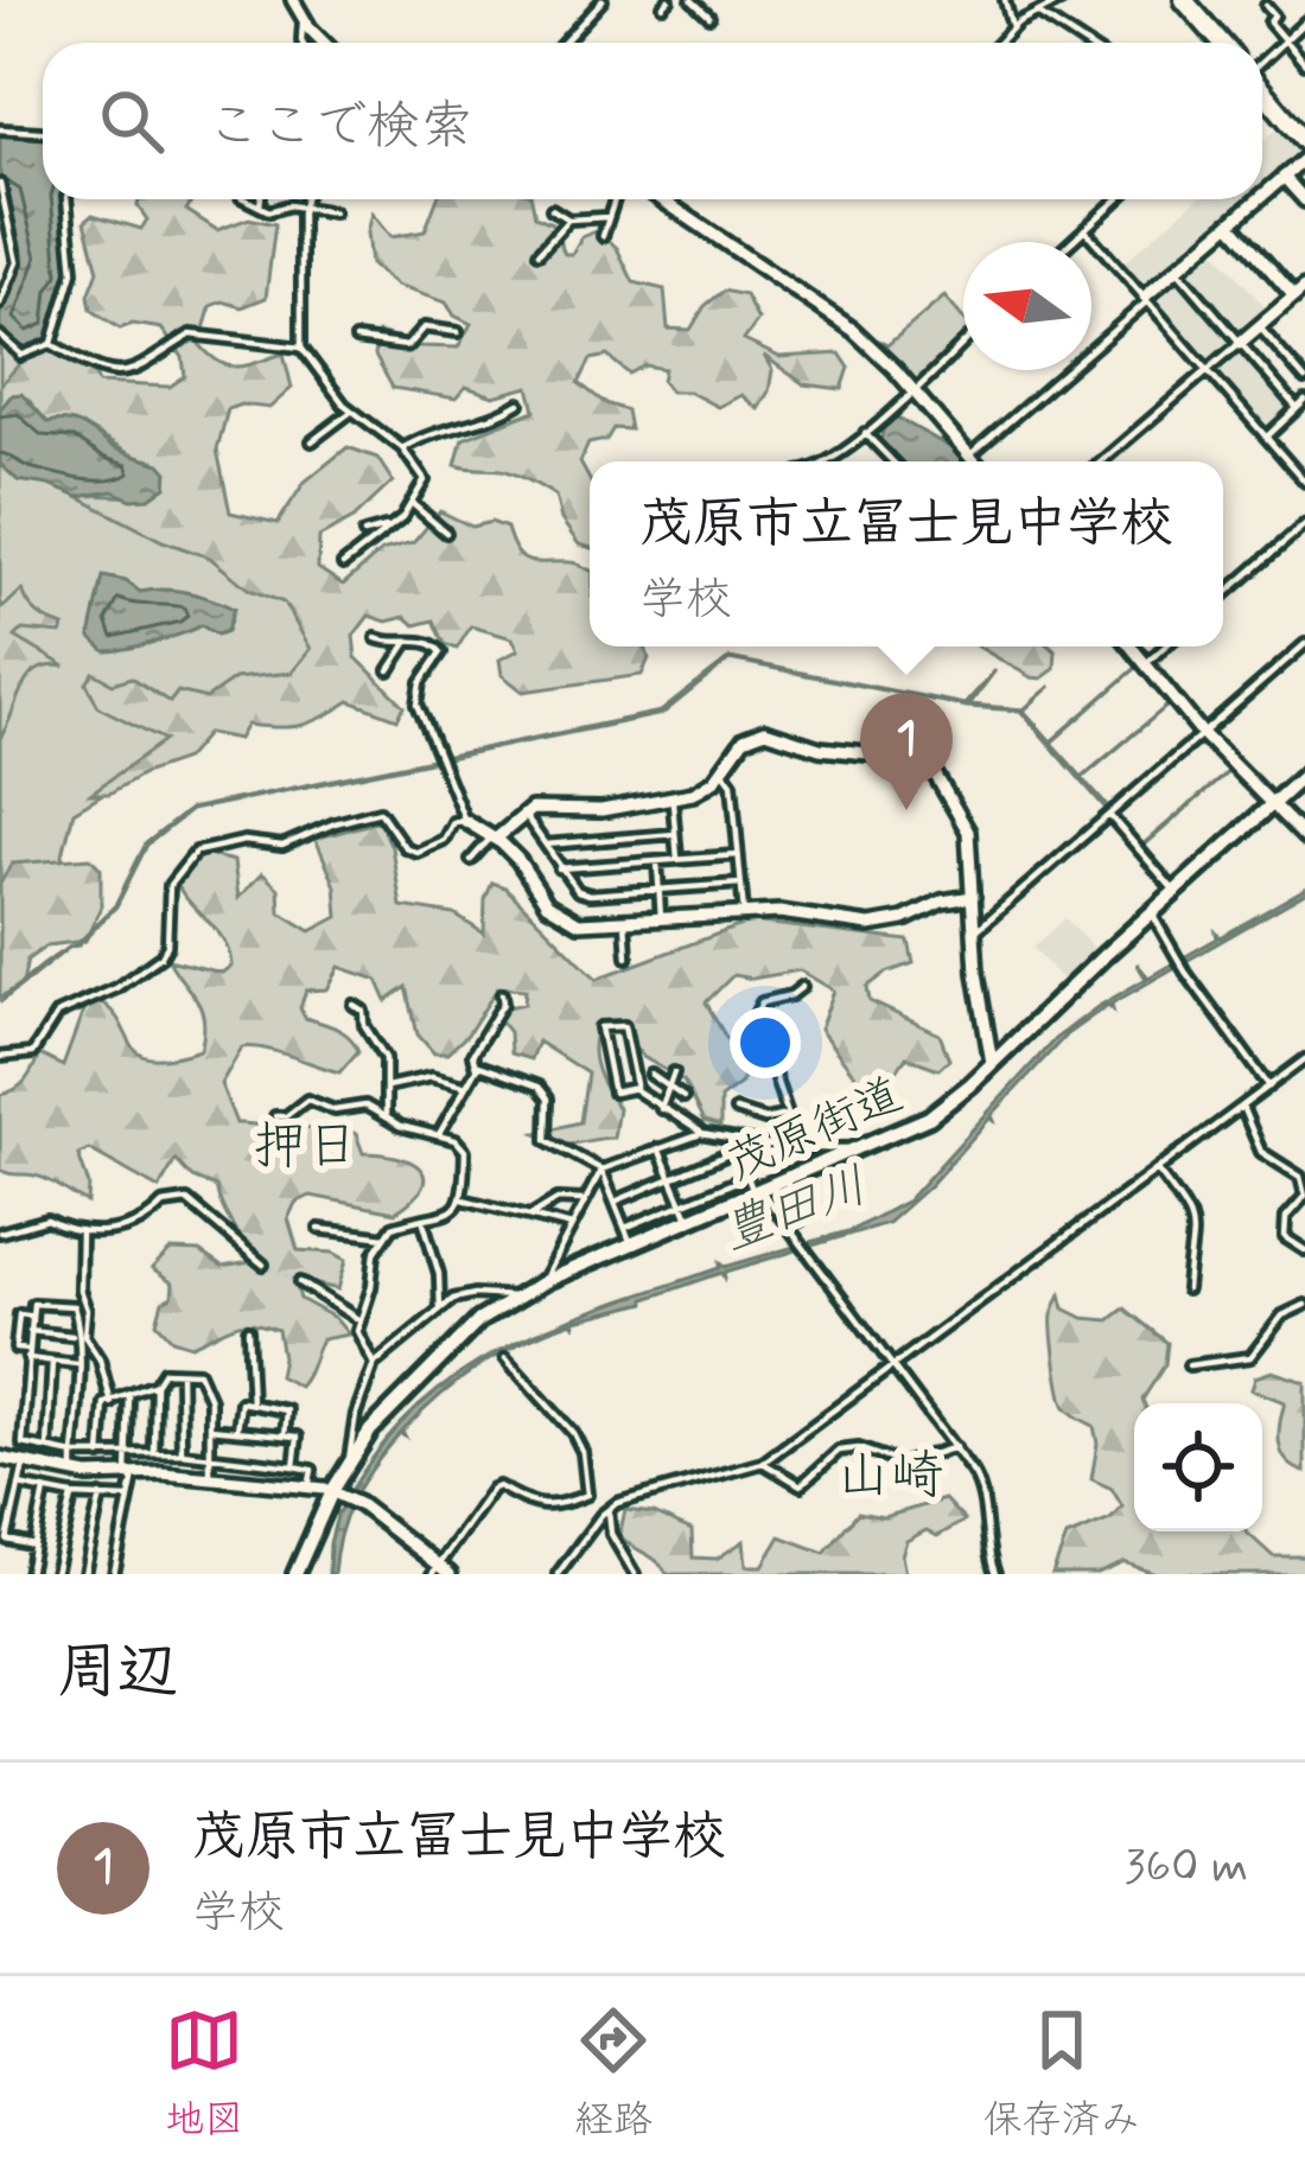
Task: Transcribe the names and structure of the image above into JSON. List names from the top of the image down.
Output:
{
  "streets": {
    "main road": ["茂原街道"]
  },
  "districts": ["押日", "山崎"],
  "water": ["豊田川"],
  "north": "left",
  "page": {
    "search": "ここで検索",
    "popup": ["茂原市立冨士見中学校", "学校"],
    "pins": "1",
    "heading": "周辺",
    "list": [
      {
        "mark": "1",
        "name": "茂原市立冨士見中学校",
        "note": "学校",
        "value": "360 m"
      }
    ],
    "nav": ["地図", "経路", "保存済み"]
  }
}
